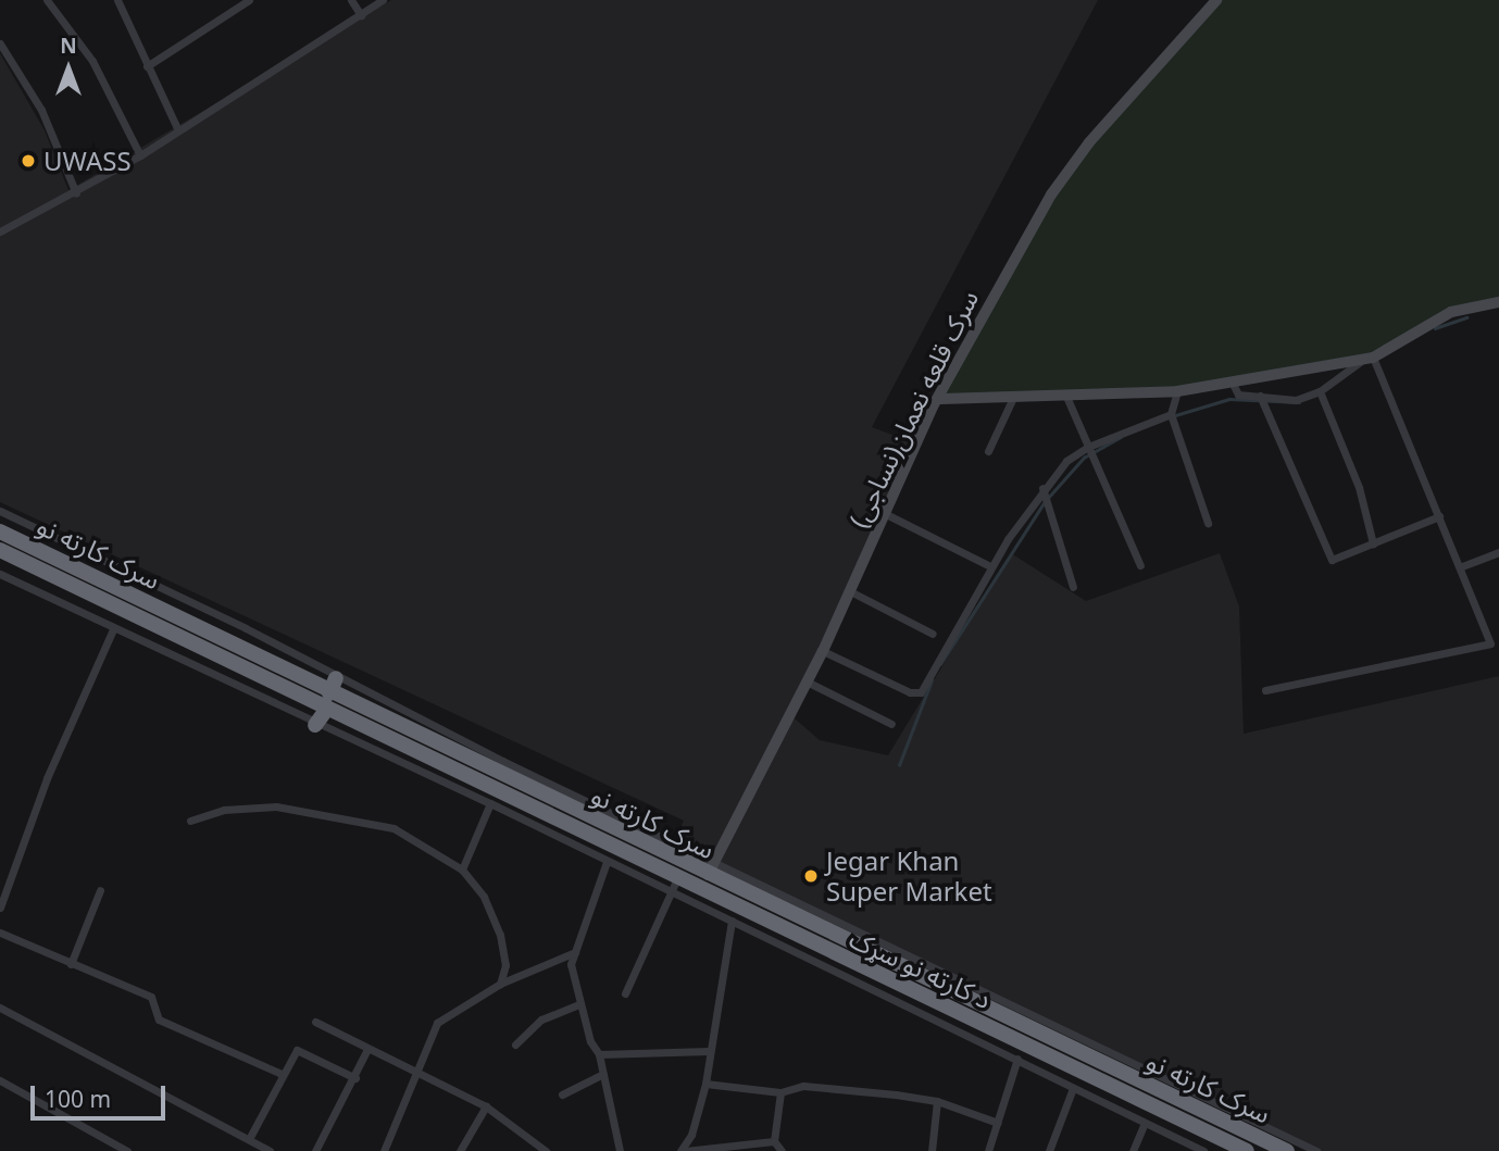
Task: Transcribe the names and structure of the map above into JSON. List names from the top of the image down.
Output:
{
  "streets": {
    "highway": ["سرک کارته نو", "د کارته نو سړک"],
    "street": ["سرک قلعه نعمان(نساجی)"]
  },
  "crossings": [
    ["سرک قلعه نعمان(نساجی)", "سرک کارته نو"],
    ["سرک کارته نو", "د کارته نو سړک"]
  ],
  "places": ["UWASS", "Jegar Khan Super Market"],
  "scale_bar": "100 m",
  "north": "top"
}
